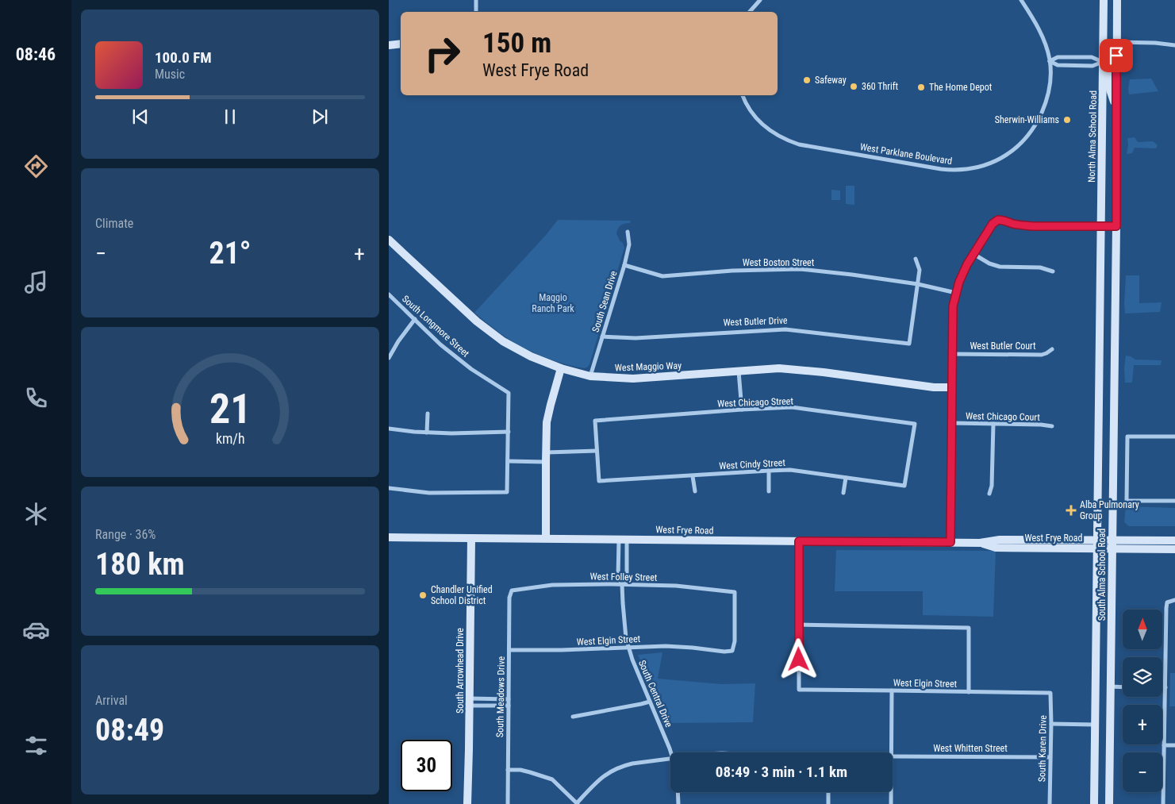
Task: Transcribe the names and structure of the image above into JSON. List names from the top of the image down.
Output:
{
  "streets": {
    "street": [
      "North Alma School Road",
      "West Parklane Boulevard",
      "West Boston Street",
      "South Sean Drive",
      "West Butler Drive",
      "South Longmore Street",
      "West Butler Court",
      "West Maggio Way",
      "West Chicago Street",
      "West Chicago Court",
      "West Cindy Street",
      "West Frye Road",
      "South Alma School Road",
      "West Folley Street",
      "West Elgin Street",
      "South Arrowhead Drive",
      "South Central Drive",
      "South Meadows Drive",
      "West Whitten Street",
      "South Karen Drive"
    ]
  },
  "crossings": [
    ["North Alma School Road", "South Alma School Road"],
    ["West Boston Street", "South Sean Drive"],
    ["West Boston Street", "West Butler Drive"],
    ["South Sean Drive", "West Butler Drive"],
    ["South Sean Drive", "West Maggio Way"],
    ["West Chicago Street", "West Cindy Street"],
    ["West Frye Road", "South Alma School Road"],
    ["West Frye Road", "South Arrowhead Drive"],
    ["West Frye Road", "South Central Drive"],
    ["West Folley Street", "West Elgin Street"],
    ["West Folley Street", "South Central Drive"],
    ["West Folley Street", "South Meadows Drive"],
    ["West Elgin Street", "South Central Drive"],
    ["West Elgin Street", "South Meadows Drive"],
    ["West Elgin Street", "South Karen Drive"],
    ["West Whitten Street", "South Karen Drive"]
  ],
  "parks": ["Maggio Ranch Park"],
  "places": {
    "other": [
      "Safeway",
      "360 Thrift",
      "The Home Depot",
      "Sherwin-Williams",
      "Chandler Unified School District"
    ],
    "health": ["Alba Pulmonary Group"]
  },
  "north": "top",
  "page": {
    "tabs": "08:46",
    "turn": ["150 m", "West Frye Road"],
    "song": ["100.0 FM", "Music"],
    "tile": [
      "Climate",
      ["Range · 36%", "180 km"],
      ["Arrival", "08:49"]
    ],
    "heat": ["−", "21°", "+"],
    "map_buttons": ["+", "−"],
    "limit": "30",
    "trip": "08:49 · 3 min · 1.1 km",
    "gauge": ["21", "km/h"]
  }
}
